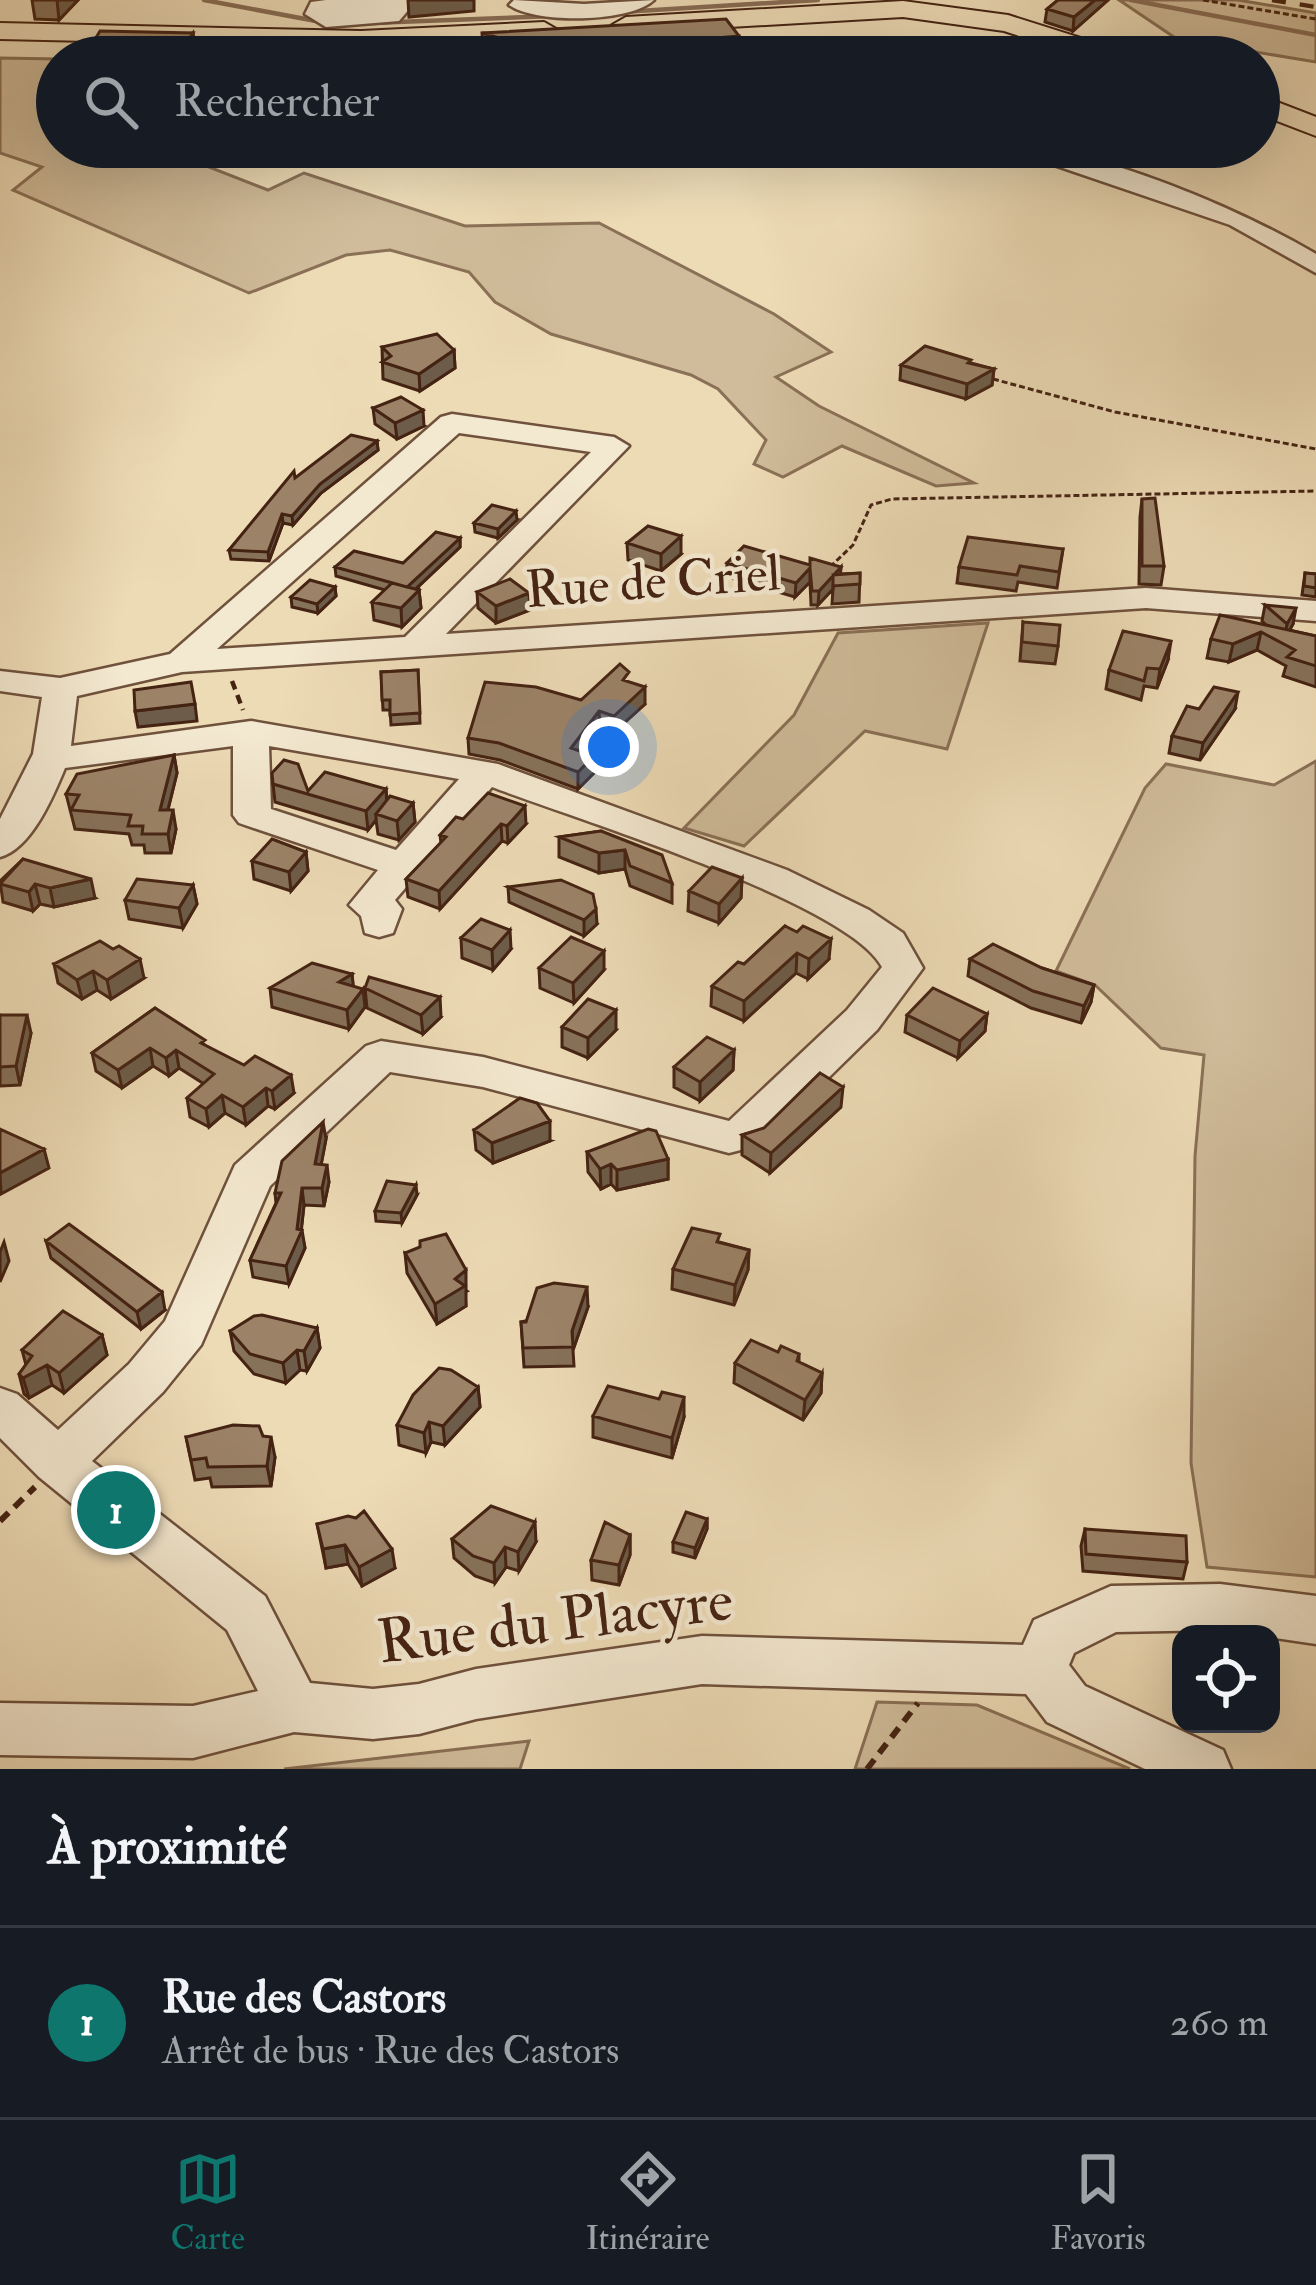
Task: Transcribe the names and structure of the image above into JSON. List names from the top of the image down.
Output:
{
  "streets": {
    "street": ["Rue de Criel", "Rue du Placyre"]
  },
  "page": {
    "search": "Rechercher",
    "pins": "1",
    "heading": "À proximité",
    "list": [
      {
        "mark": "1",
        "name": "Rue des Castors",
        "note": "Arrêt de bus · Rue des Castors",
        "value": "260 m"
      }
    ],
    "nav": ["Carte", "Itinéraire", "Favoris"]
  }
}
